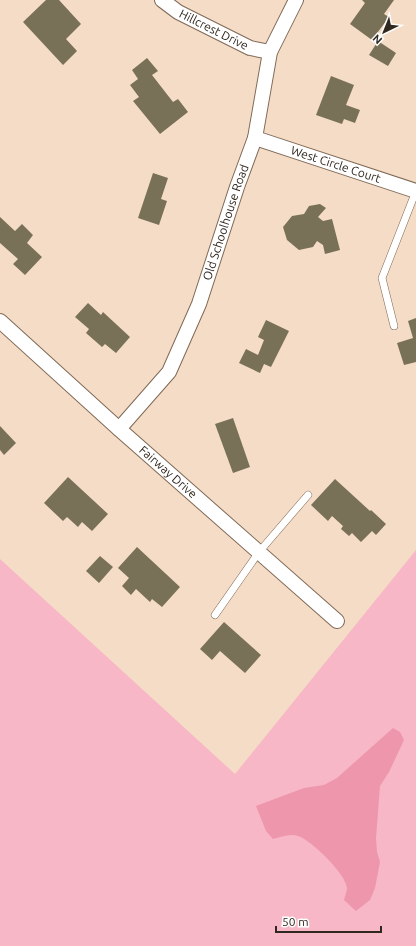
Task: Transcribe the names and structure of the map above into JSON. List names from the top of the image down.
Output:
{
  "streets": {
    "street": [
      "Hillcrest Drive",
      "West Circle Court",
      "Old Schoolhouse Road",
      "Fairway Drive"
    ]
  },
  "crossings": [
    ["Hillcrest Drive", "Old Schoolhouse Road"],
    ["West Circle Court", "Old Schoolhouse Road"],
    ["Old Schoolhouse Road", "Fairway Drive"]
  ],
  "scale_bar": "50 m",
  "north": "bottom left"
}
